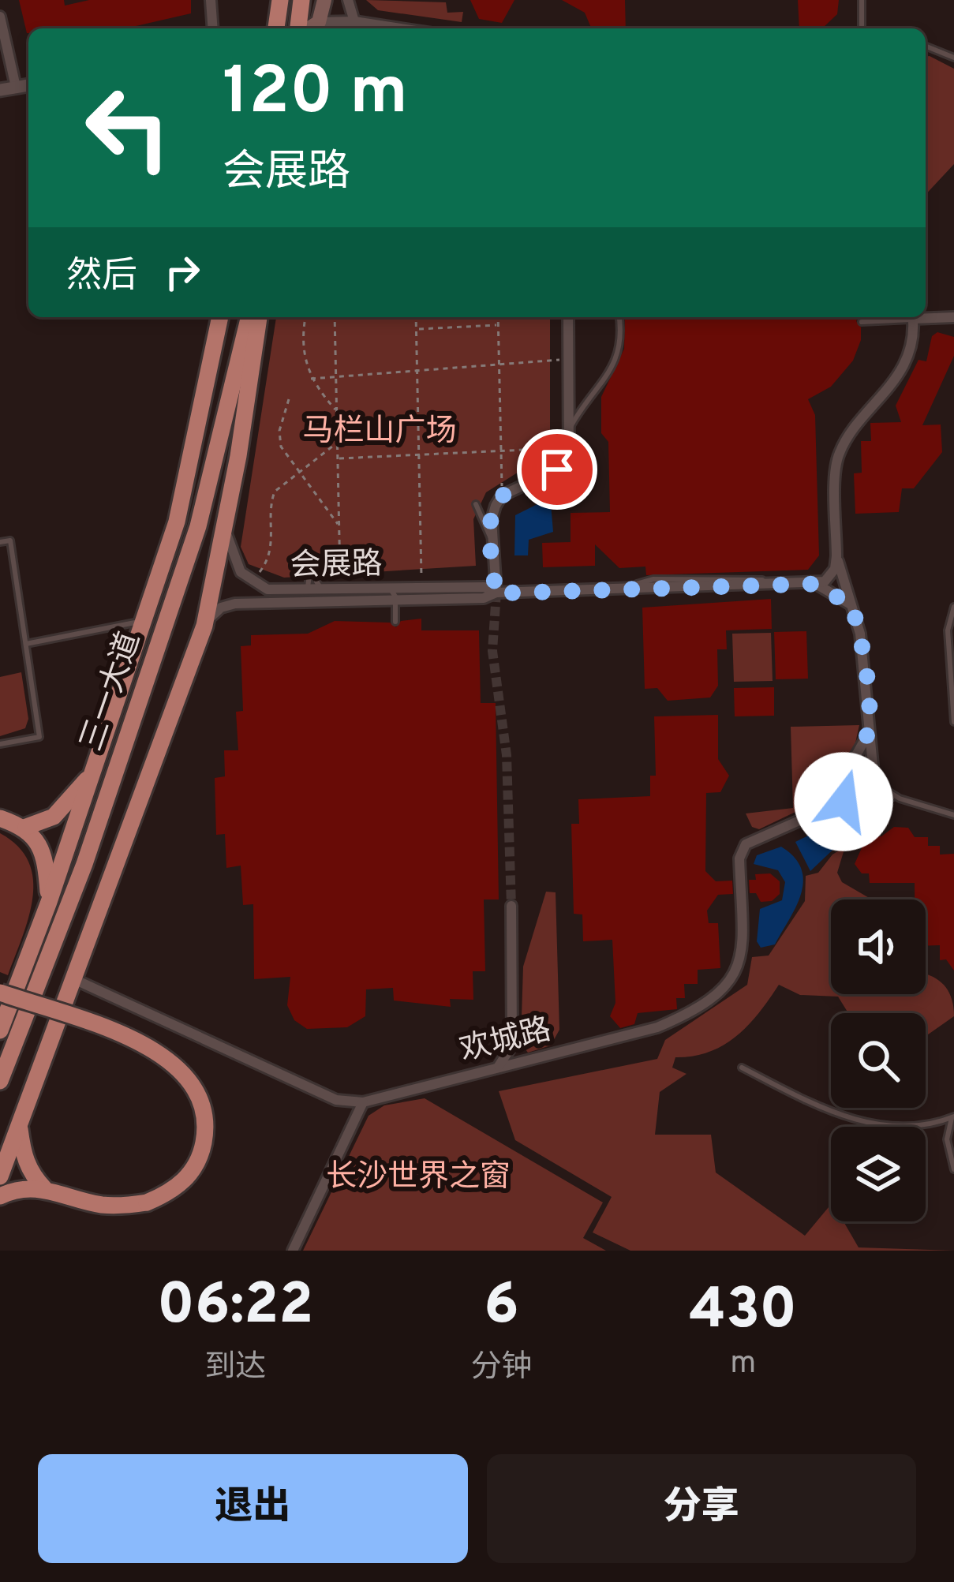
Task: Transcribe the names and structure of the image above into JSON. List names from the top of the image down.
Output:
{
  "streets": {
    "highway": ["三一大道"],
    "street": ["会展路", "欢城路"]
  },
  "parks": ["马栏山广场", "长沙世界之窗"],
  "page": {
    "turn": ["120 m", "会展路"],
    "then": "然后",
    "eta": [
      "06:22",
      "到达",
      "6",
      "分钟",
      "430",
      "m"
    ],
    "buttons": ["退出", "分享"]
  }
}
